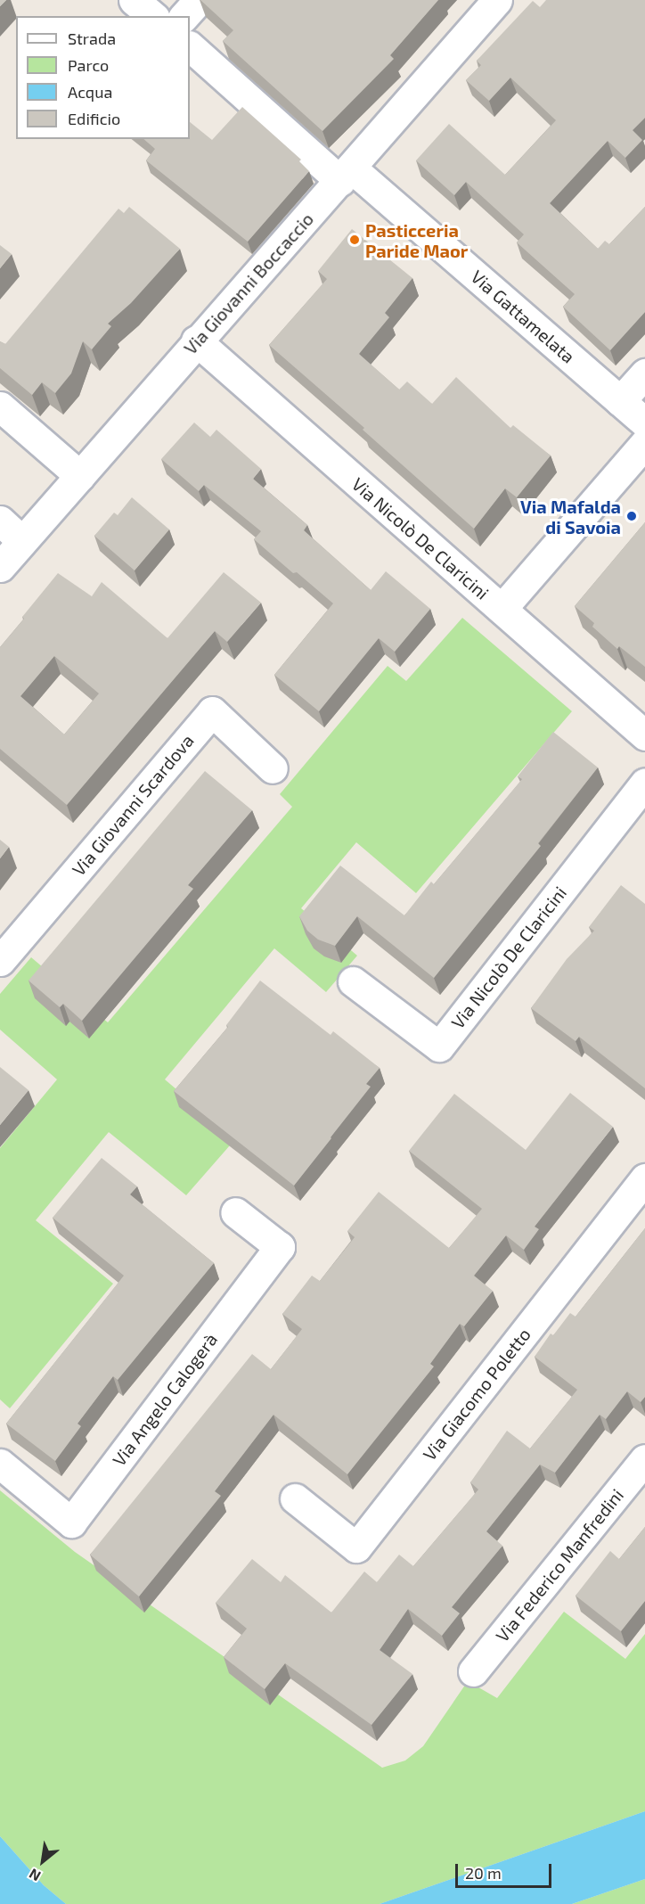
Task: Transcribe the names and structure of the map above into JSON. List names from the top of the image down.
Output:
{
  "streets": {
    "street": [
      "Via Giovanni Boccaccio",
      "Via Gattamelata",
      "Via Nicolò De Claricini",
      "Via Giovanni Scardova",
      "Via Giacomo Poletto",
      "Via Angelo Calogerà",
      "Via Federico Manfredini"
    ]
  },
  "crossings": [
    ["Via Giovanni Boccaccio", "Via Gattamelata"],
    ["Via Giovanni Boccaccio", "Via Nicolò De Claricini"]
  ],
  "places": ["Pasticceria Paride Maor", "Via Mafalda di Savoia"],
  "legend": [
    "Strada",
    "Parco",
    "Acqua",
    "Edificio"
  ],
  "scale_bar": "20 m",
  "north": "bottom left"
}
